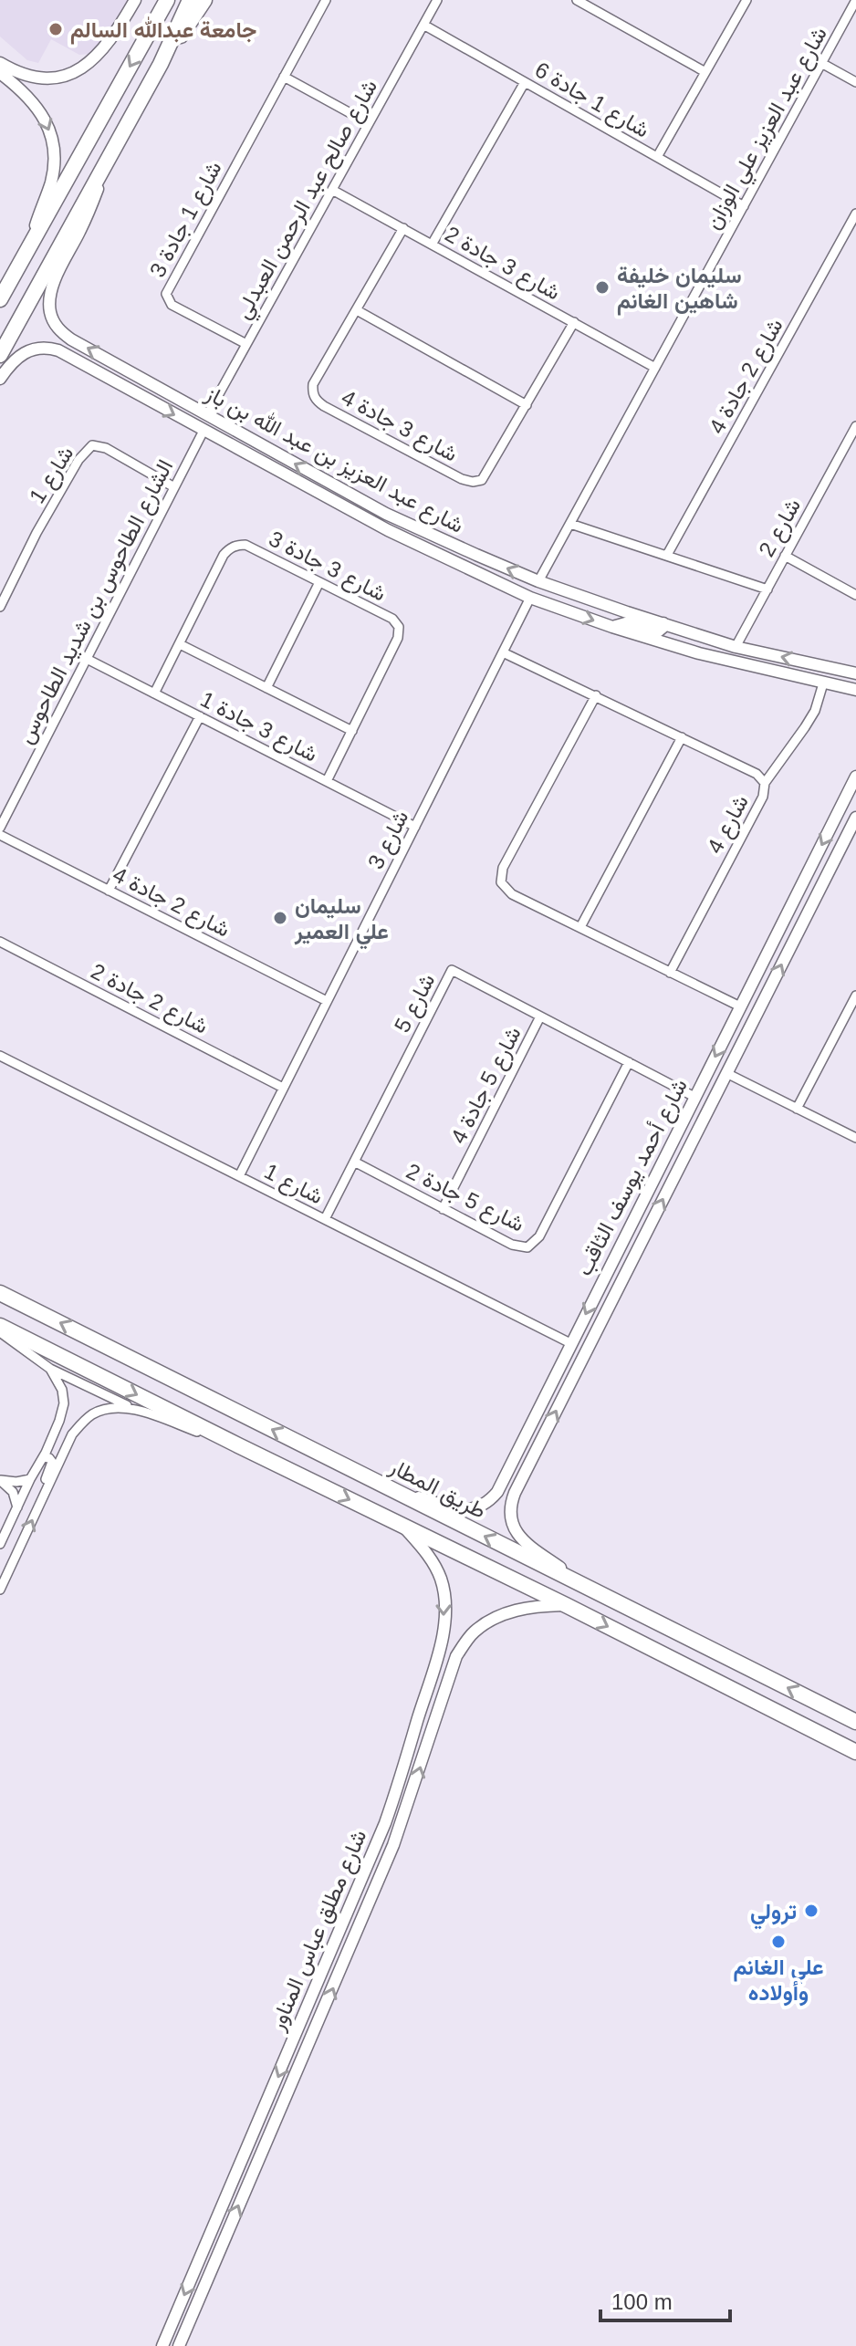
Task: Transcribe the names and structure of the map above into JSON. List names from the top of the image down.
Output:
{
  "streets": {
    "highway": ["طريق المطار"],
    "street": [
      "شارع 1 جادة 6",
      "شارع عبد العزيز علي الوزان",
      "شارع صالح عبد الرحمن العبدلي",
      "شارع 1 جادة 3",
      "شارع 3 جادة 2",
      "شارع 2 جادة 4",
      "شارع 3 جادة 4",
      "شارع عبد العزيز بن عبد الله بن باز",
      "شارع 1",
      "شارع 2",
      "شارع 3 جادة 3",
      "الشارع الطاحوس بن شديد الطاحوس",
      "شارع 3 جادة 1",
      "شارع 4",
      "شارع 3",
      "شارع 2 جادة 2",
      "شارع 5",
      "شارع 5 جادة 4",
      "شارع أحمد يوسف الثاقب",
      "شارع 5 جادة 2",
      "شارع مطلق عباس المناور"
    ]
  },
  "crossings": [
    ["شارع 1 جادة 6", "شارع عبد العزيز علي الوزان"],
    ["شارع 1 جادة 6", "شارع صالح عبد الرحمن العبدلي"],
    ["شارع عبد العزيز علي الوزان", "شارع 3 جادة 2"],
    ["شارع عبد العزيز علي الوزان", "شارع عبد العزيز بن عبد الله بن باز"],
    ["شارع صالح عبد الرحمن العبدلي", "شارع 1 جادة 3"],
    ["شارع صالح عبد الرحمن العبدلي", "شارع 3 جادة 2"],
    ["شارع صالح عبد الرحمن العبدلي", "شارع عبد العزيز بن عبد الله بن باز"],
    ["شارع 3 جادة 2", "شارع 3 جادة 4"],
    ["شارع 2 جادة 4", "شارع 3"],
    ["شارع عبد العزيز بن عبد الله بن باز", "شارع 2"],
    ["شارع عبد العزيز بن عبد الله بن باز", "الشارع الطاحوس بن شديد الطاحوس"],
    ["شارع عبد العزيز بن عبد الله بن باز", "شارع 3"],
    ["شارع 1", "الشارع الطاحوس بن شديد الطاحوس"],
    ["شارع 1", "شارع 3"],
    ["شارع 1", "شارع 5"],
    ["شارع 1", "شارع أحمد يوسف الثاقب"],
    ["شارع 3 جادة 3", "شارع 3 جادة 1"],
    ["الشارع الطاحوس بن شديد الطاحوس", "شارع 3 جادة 1"],
    ["شارع 3 جادة 1", "شارع 3"],
    ["شارع 4", "شارع 3"],
    ["شارع 3", "شارع 2 جادة 2"],
    ["شارع 5", "شارع 5 جادة 4"],
    ["شارع 5", "شارع أحمد يوسف الثاقب"],
    ["شارع 5", "شارع 5 جادة 2"],
    ["شارع 5 جادة 4", "شارع 5 جادة 2"],
    ["شارع أحمد يوسف الثاقب", "طريق المطار"]
  ],
  "places": [
    "جامعة عبدالله السالم",
    "سليمان خليفة شاهين الغانم",
    "سليمان علي العمير",
    "ترولي",
    "علي الغانم وأولاده"
  ],
  "scale_bar": "100 m"
}
